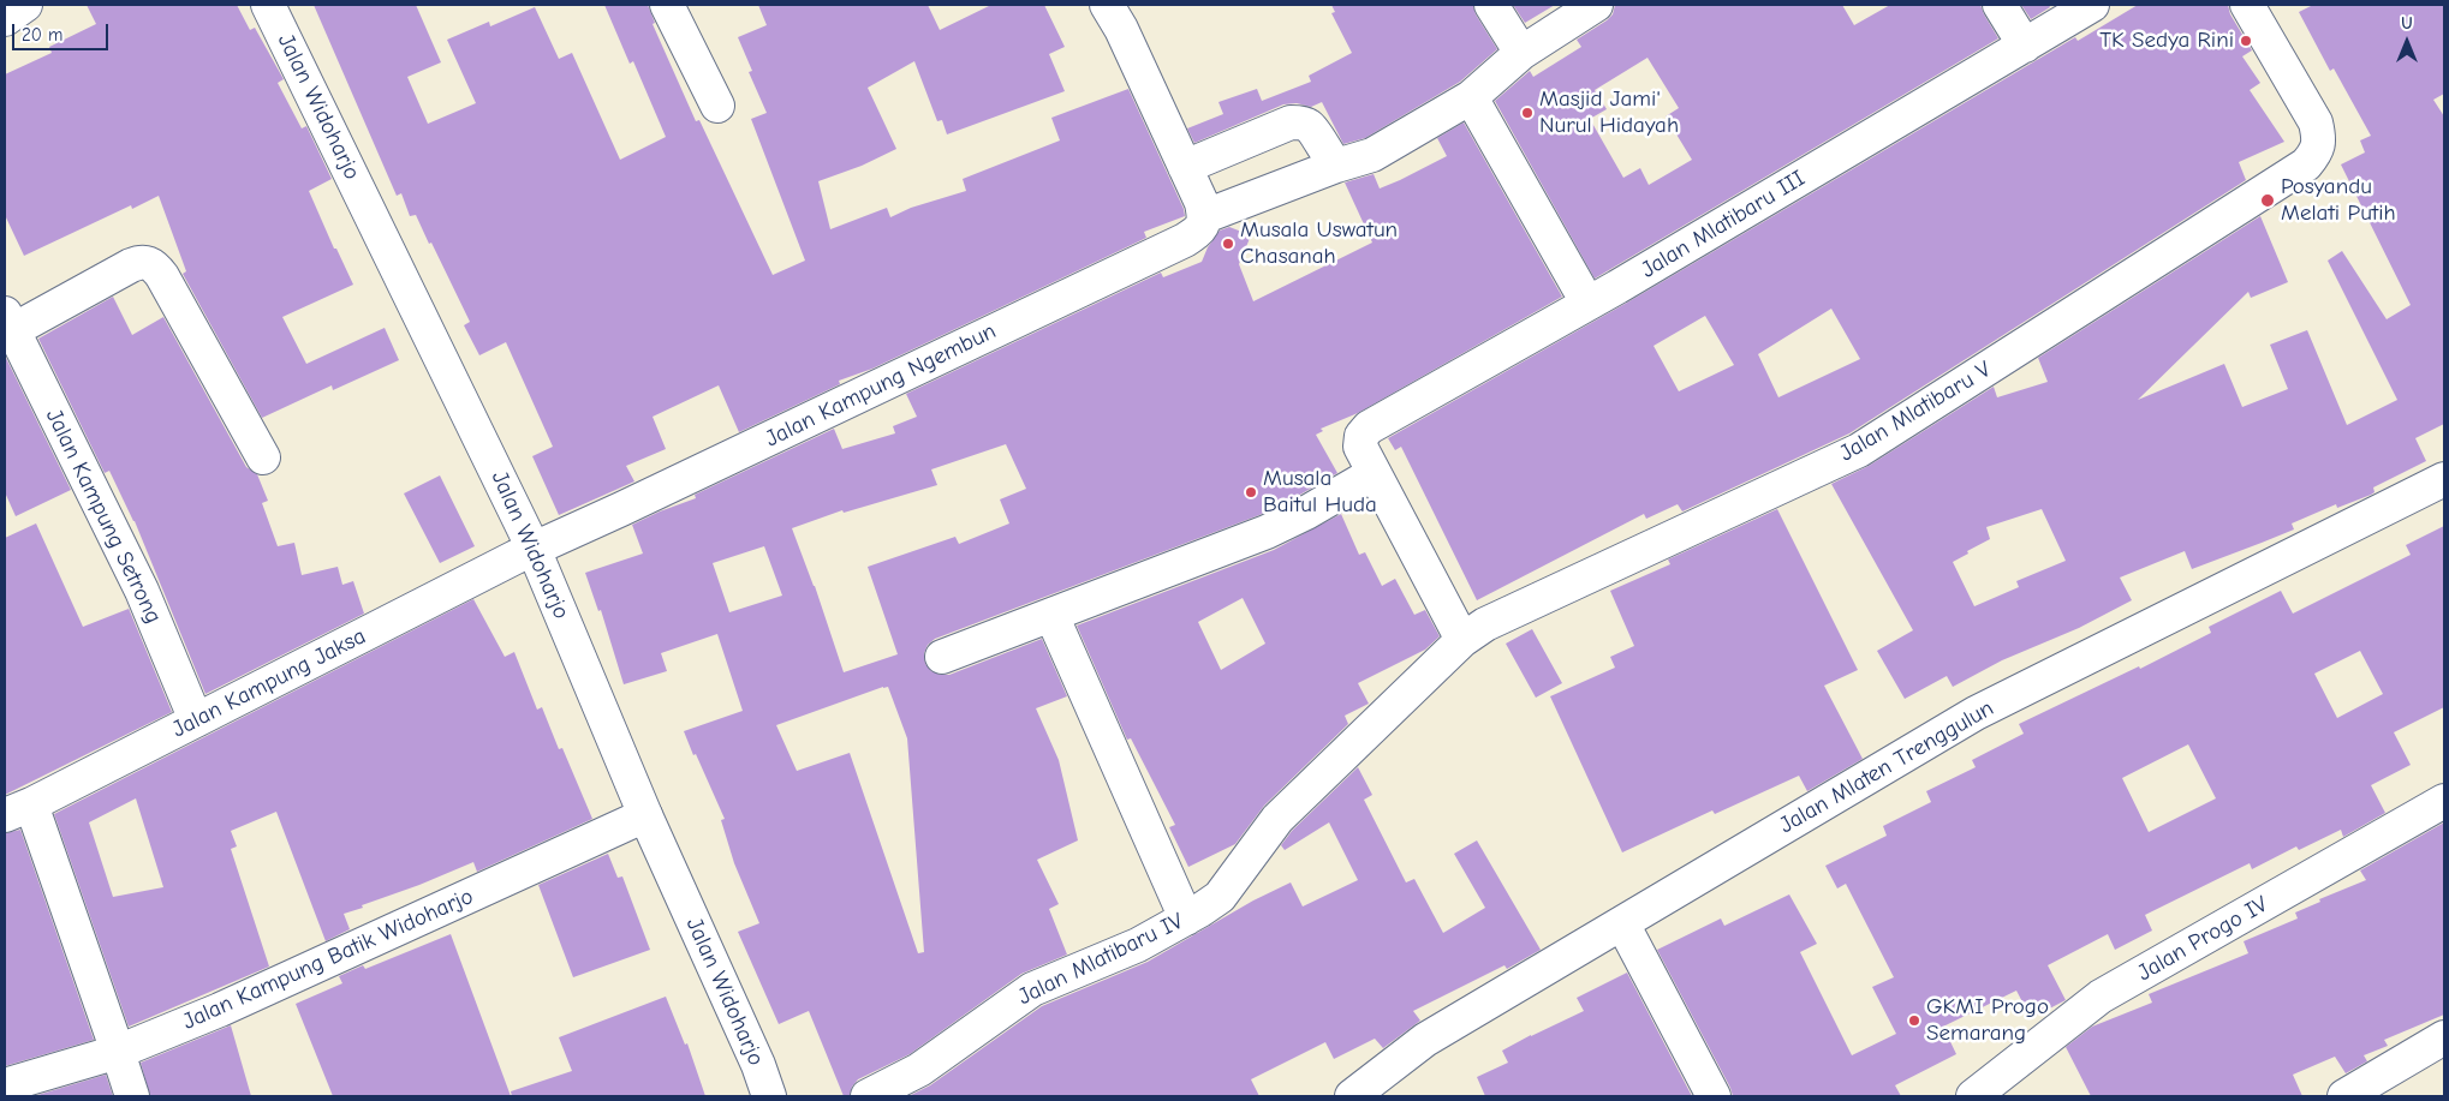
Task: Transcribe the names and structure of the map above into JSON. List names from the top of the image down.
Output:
{
  "streets": {
    "main road": [
      "Jalan Widoharjo",
      "Jalan Mlatibaru III",
      "Jalan Kampung Ngembun",
      "Jalan Mlatibaru V",
      "Jalan Kampung Setrong",
      "Jalan Kampung Jaksa",
      "Jalan Mlaten Trenggulun",
      "Jalan Progo IV",
      "Jalan Kampung Batik Widoharjo",
      "Jalan Mlatibaru IV"
    ]
  },
  "crossings": [
    ["Jalan Widoharjo", "Jalan Kampung Ngembun"],
    ["Jalan Widoharjo", "Jalan Kampung Jaksa"],
    ["Jalan Widoharjo", "Jalan Kampung Batik Widoharjo"],
    ["Jalan Kampung Ngembun", "Jalan Kampung Jaksa"],
    ["Jalan Mlatibaru V", "Jalan Mlatibaru IV"],
    ["Jalan Kampung Setrong", "Jalan Kampung Jaksa"]
  ],
  "places": [
    "TK Sedya Rini",
    "Masjid Jami' Nurul Hidayah",
    "Posyandu Melati Putih",
    "Musala Uswatun Chasanah",
    "Musala Baitul Huda",
    "GKMI Progo Semarang"
  ],
  "scale_bar": "20 m",
  "north": "top"
}
